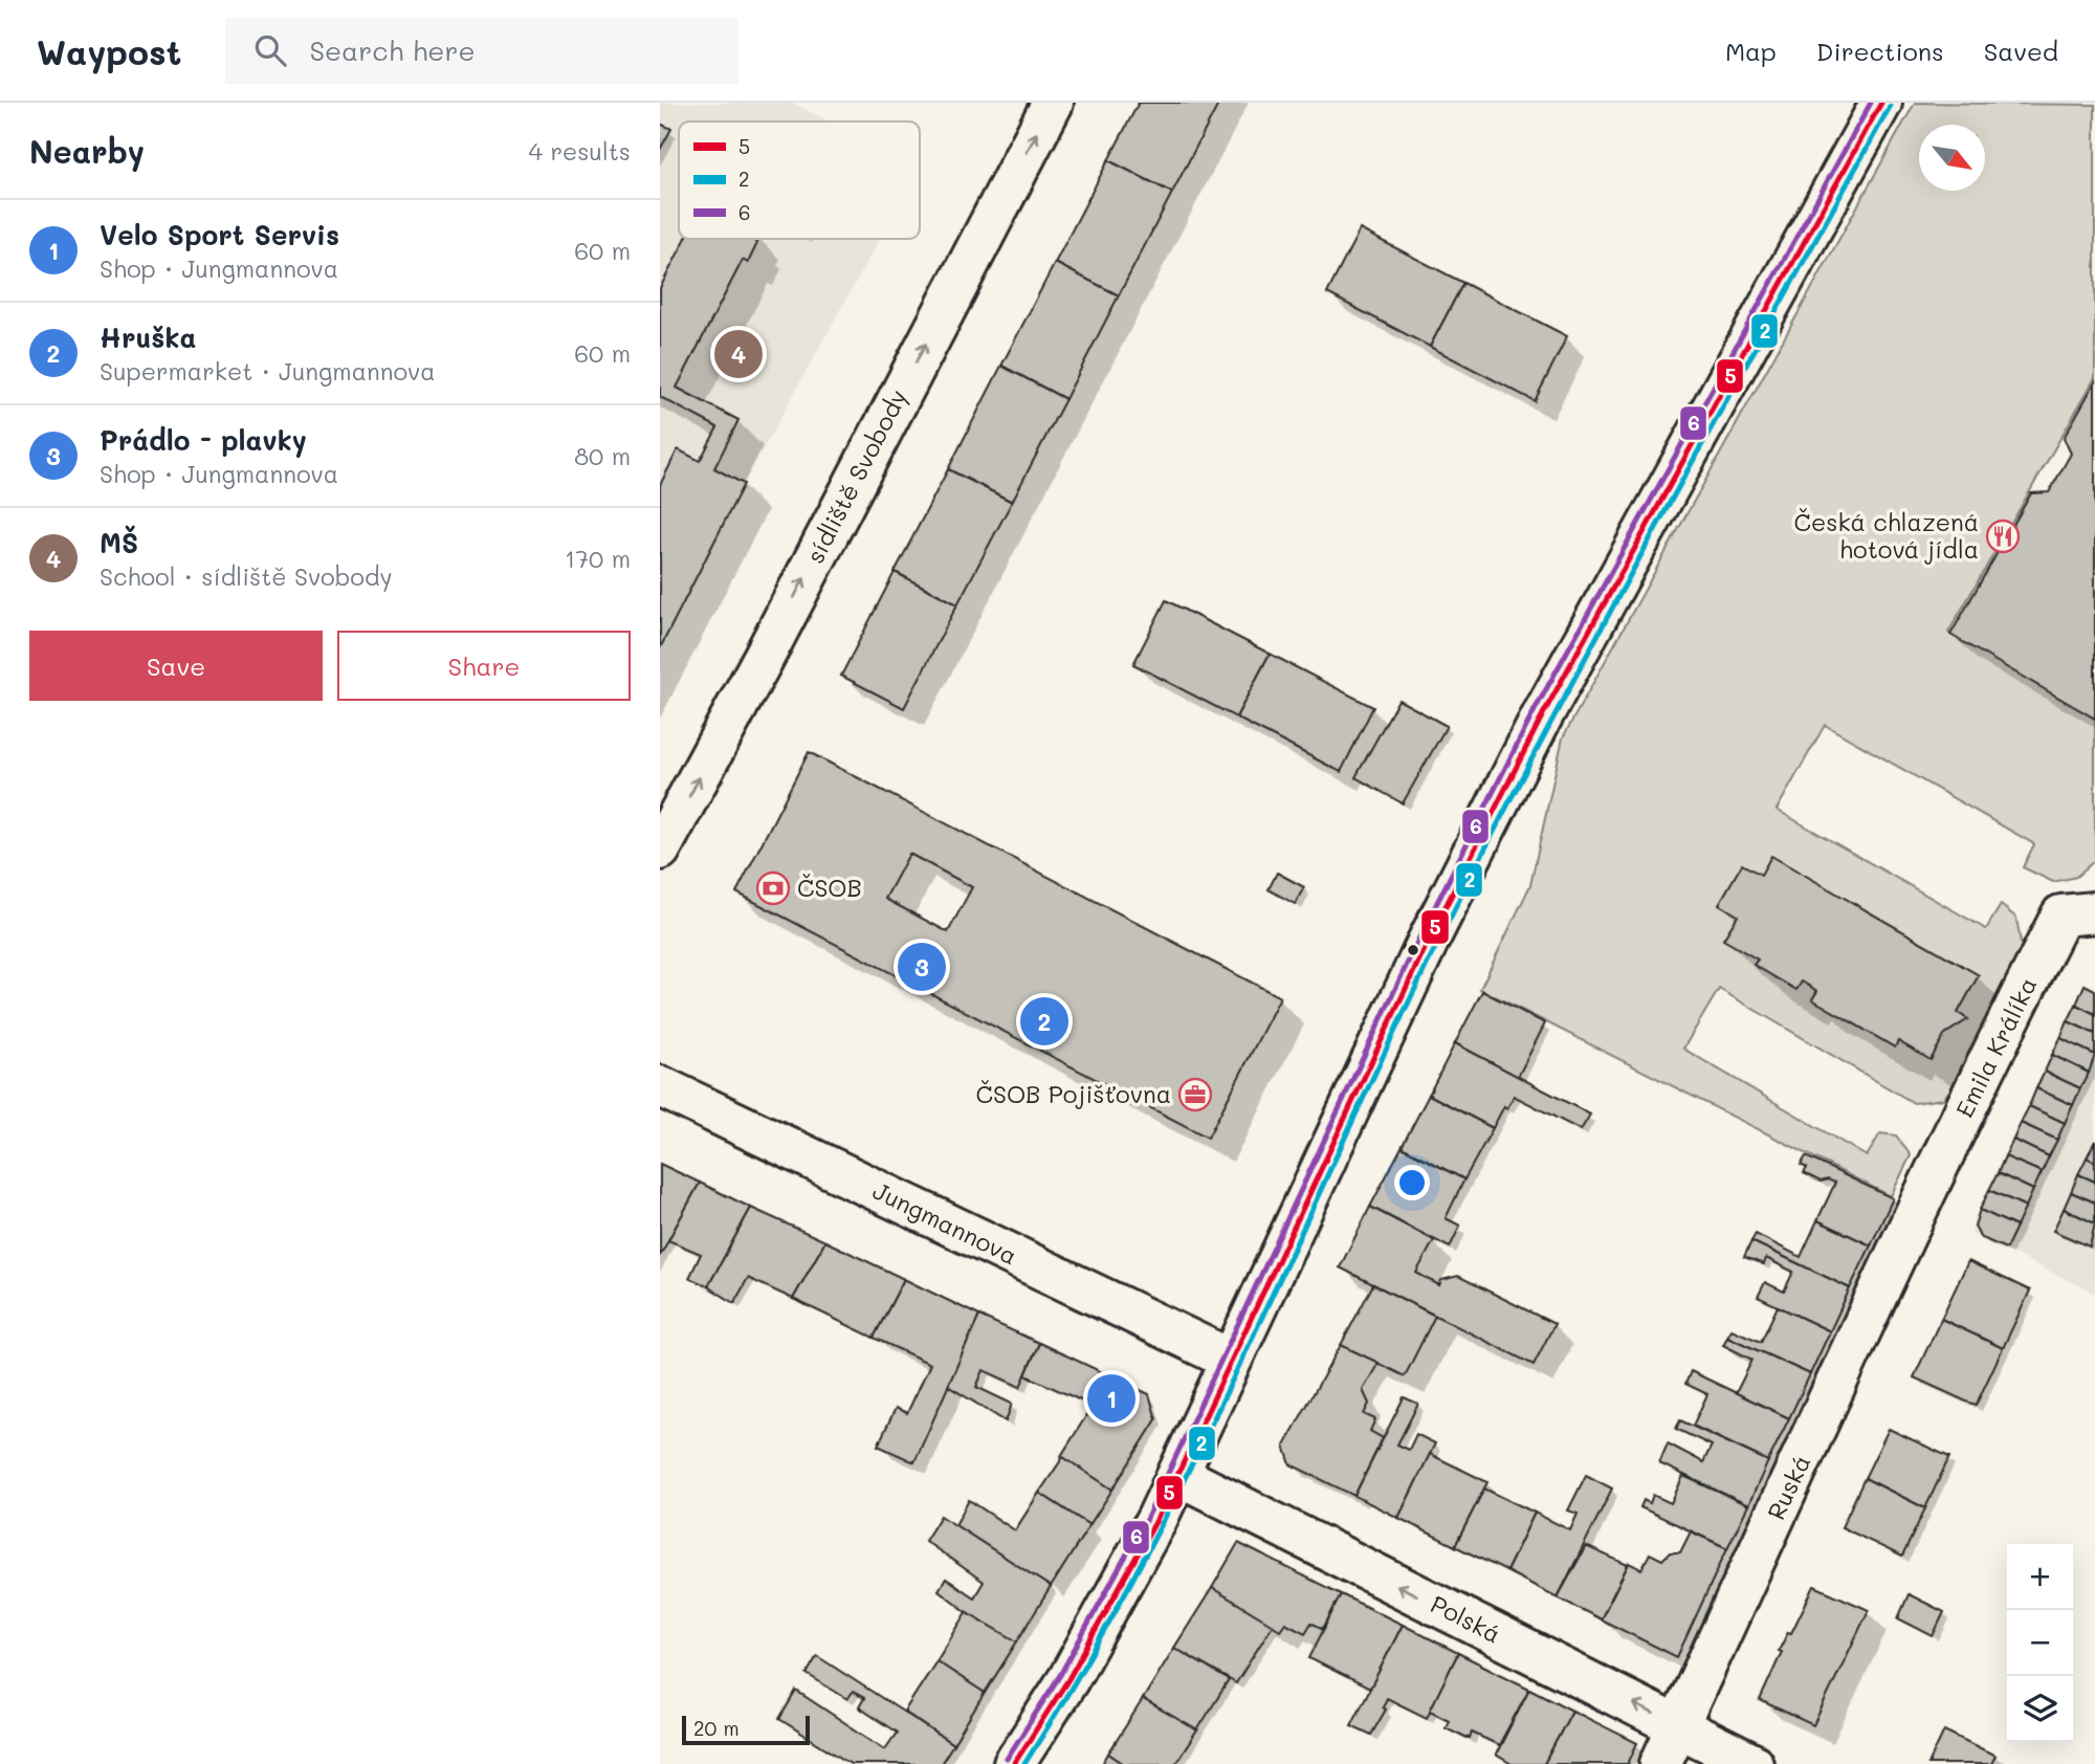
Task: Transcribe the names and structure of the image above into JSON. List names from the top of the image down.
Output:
{
  "streets": {
    "street": [
      "sídliště Svobody",
      "Emila Králíka",
      "Jungmannova",
      "Ruská",
      "Polská"
    ]
  },
  "crossings": [
    ["Emila Králíka", "Ruská"],
    ["Ruská", "Polská"]
  ],
  "one_way": ["sídliště Svobody", "Polská"],
  "places": {
    "restaurant": ["Česká chlazená hotová jídla"],
    "bank": ["ČSOB"],
    "office": ["ČSOB Pojišťovna"]
  },
  "lines": ["transit line 5", "transit line 6", "transit line 2"],
  "legend": ["5", "2", "6"],
  "scale_bar": "20 m",
  "north": "bottom right",
  "page": {
    "header": "Waypost",
    "search": "Search here",
    "nav": ["Map", "Directions", "Saved"],
    "heading": ["Nearby", "4 results"],
    "list": [
      {
        "mark": "1",
        "name": "Velo Sport Servis",
        "note": "Shop · Jungmannova",
        "value": "60 m"
      },
      {
        "mark": "2",
        "name": "Hruška",
        "note": "Supermarket · Jungmannova",
        "value": "60 m"
      },
      {
        "mark": "3",
        "name": "Prádlo - plavky",
        "note": "Shop · Jungmannova",
        "value": "80 m"
      },
      {
        "mark": "4",
        "name": "MŠ",
        "note": "School · sídliště Svobody",
        "value": "170 m"
      }
    ],
    "pins": [
      "4",
      "3",
      "2",
      "1"
    ],
    "buttons": ["Save", "Share"],
    "map_buttons": ["+", "−"],
    "scale": "20 m"
  }
}
